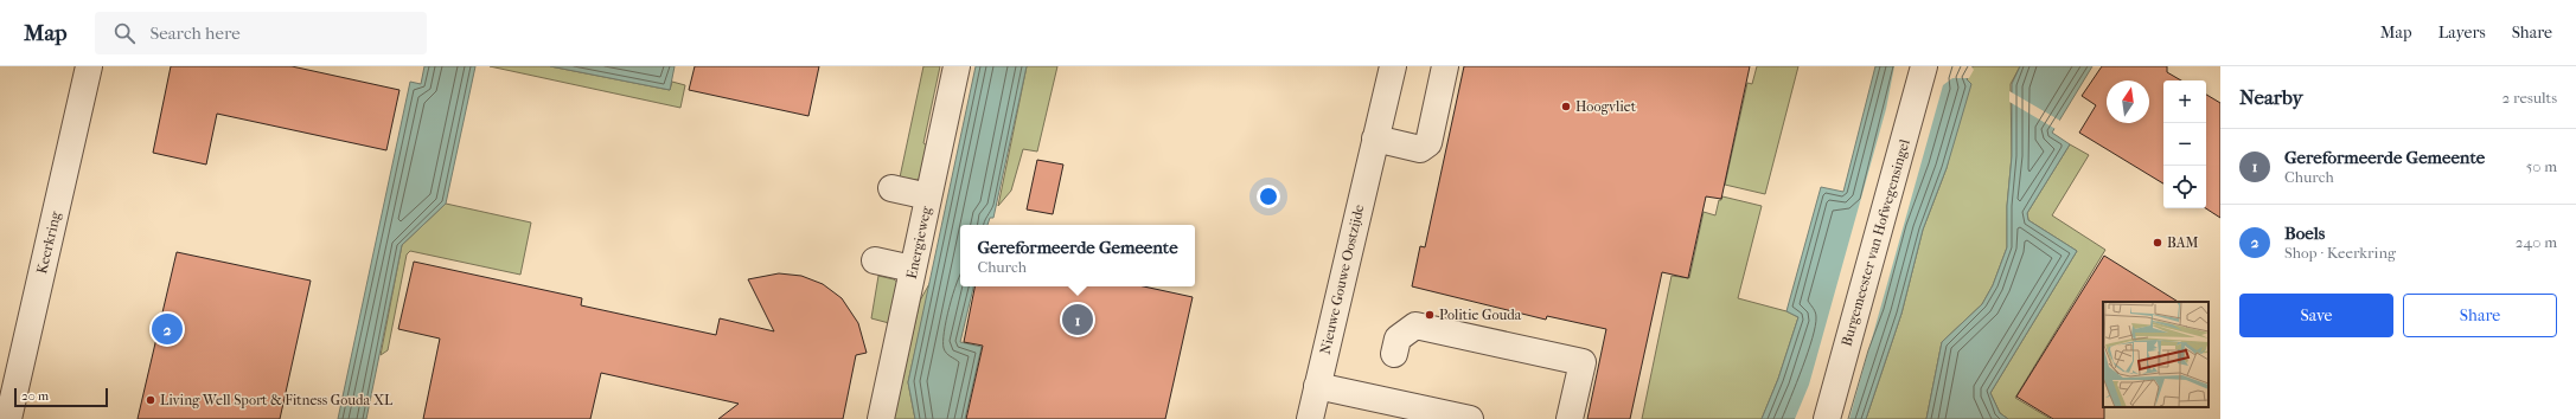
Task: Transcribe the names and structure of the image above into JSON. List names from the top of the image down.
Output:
{
  "streets": {
    "street": [
      "Keerkring",
      "Energieweg",
      "Burgemeester van Hofwegensingel",
      "Nieuwe Gouwe Oostzijde"
    ]
  },
  "places": [
    "Hoogvliet",
    "BAM",
    "Politie Gouda",
    "Living Well Sport & Fitness Gouda XL"
  ],
  "scale_bar": "20 m",
  "north": "top",
  "page": {
    "header": "Map",
    "search": "Search here",
    "nav": ["Map", "Layers", "Share"],
    "heading": ["Nearby", "2 results"],
    "map_buttons": ["+", "−"],
    "list": [
      {
        "mark": "1",
        "name": "Gereformeerde Gemeente",
        "note": "Church",
        "value": "50 m"
      },
      {
        "mark": "2",
        "name": "Boels",
        "note": "Shop · Keerkring",
        "value": "240 m"
      }
    ],
    "popup": ["Gereformeerde Gemeente", "Church"],
    "buttons": ["Save", "Share"],
    "pins": ["1", "2"],
    "scale": "20 m"
  }
}
